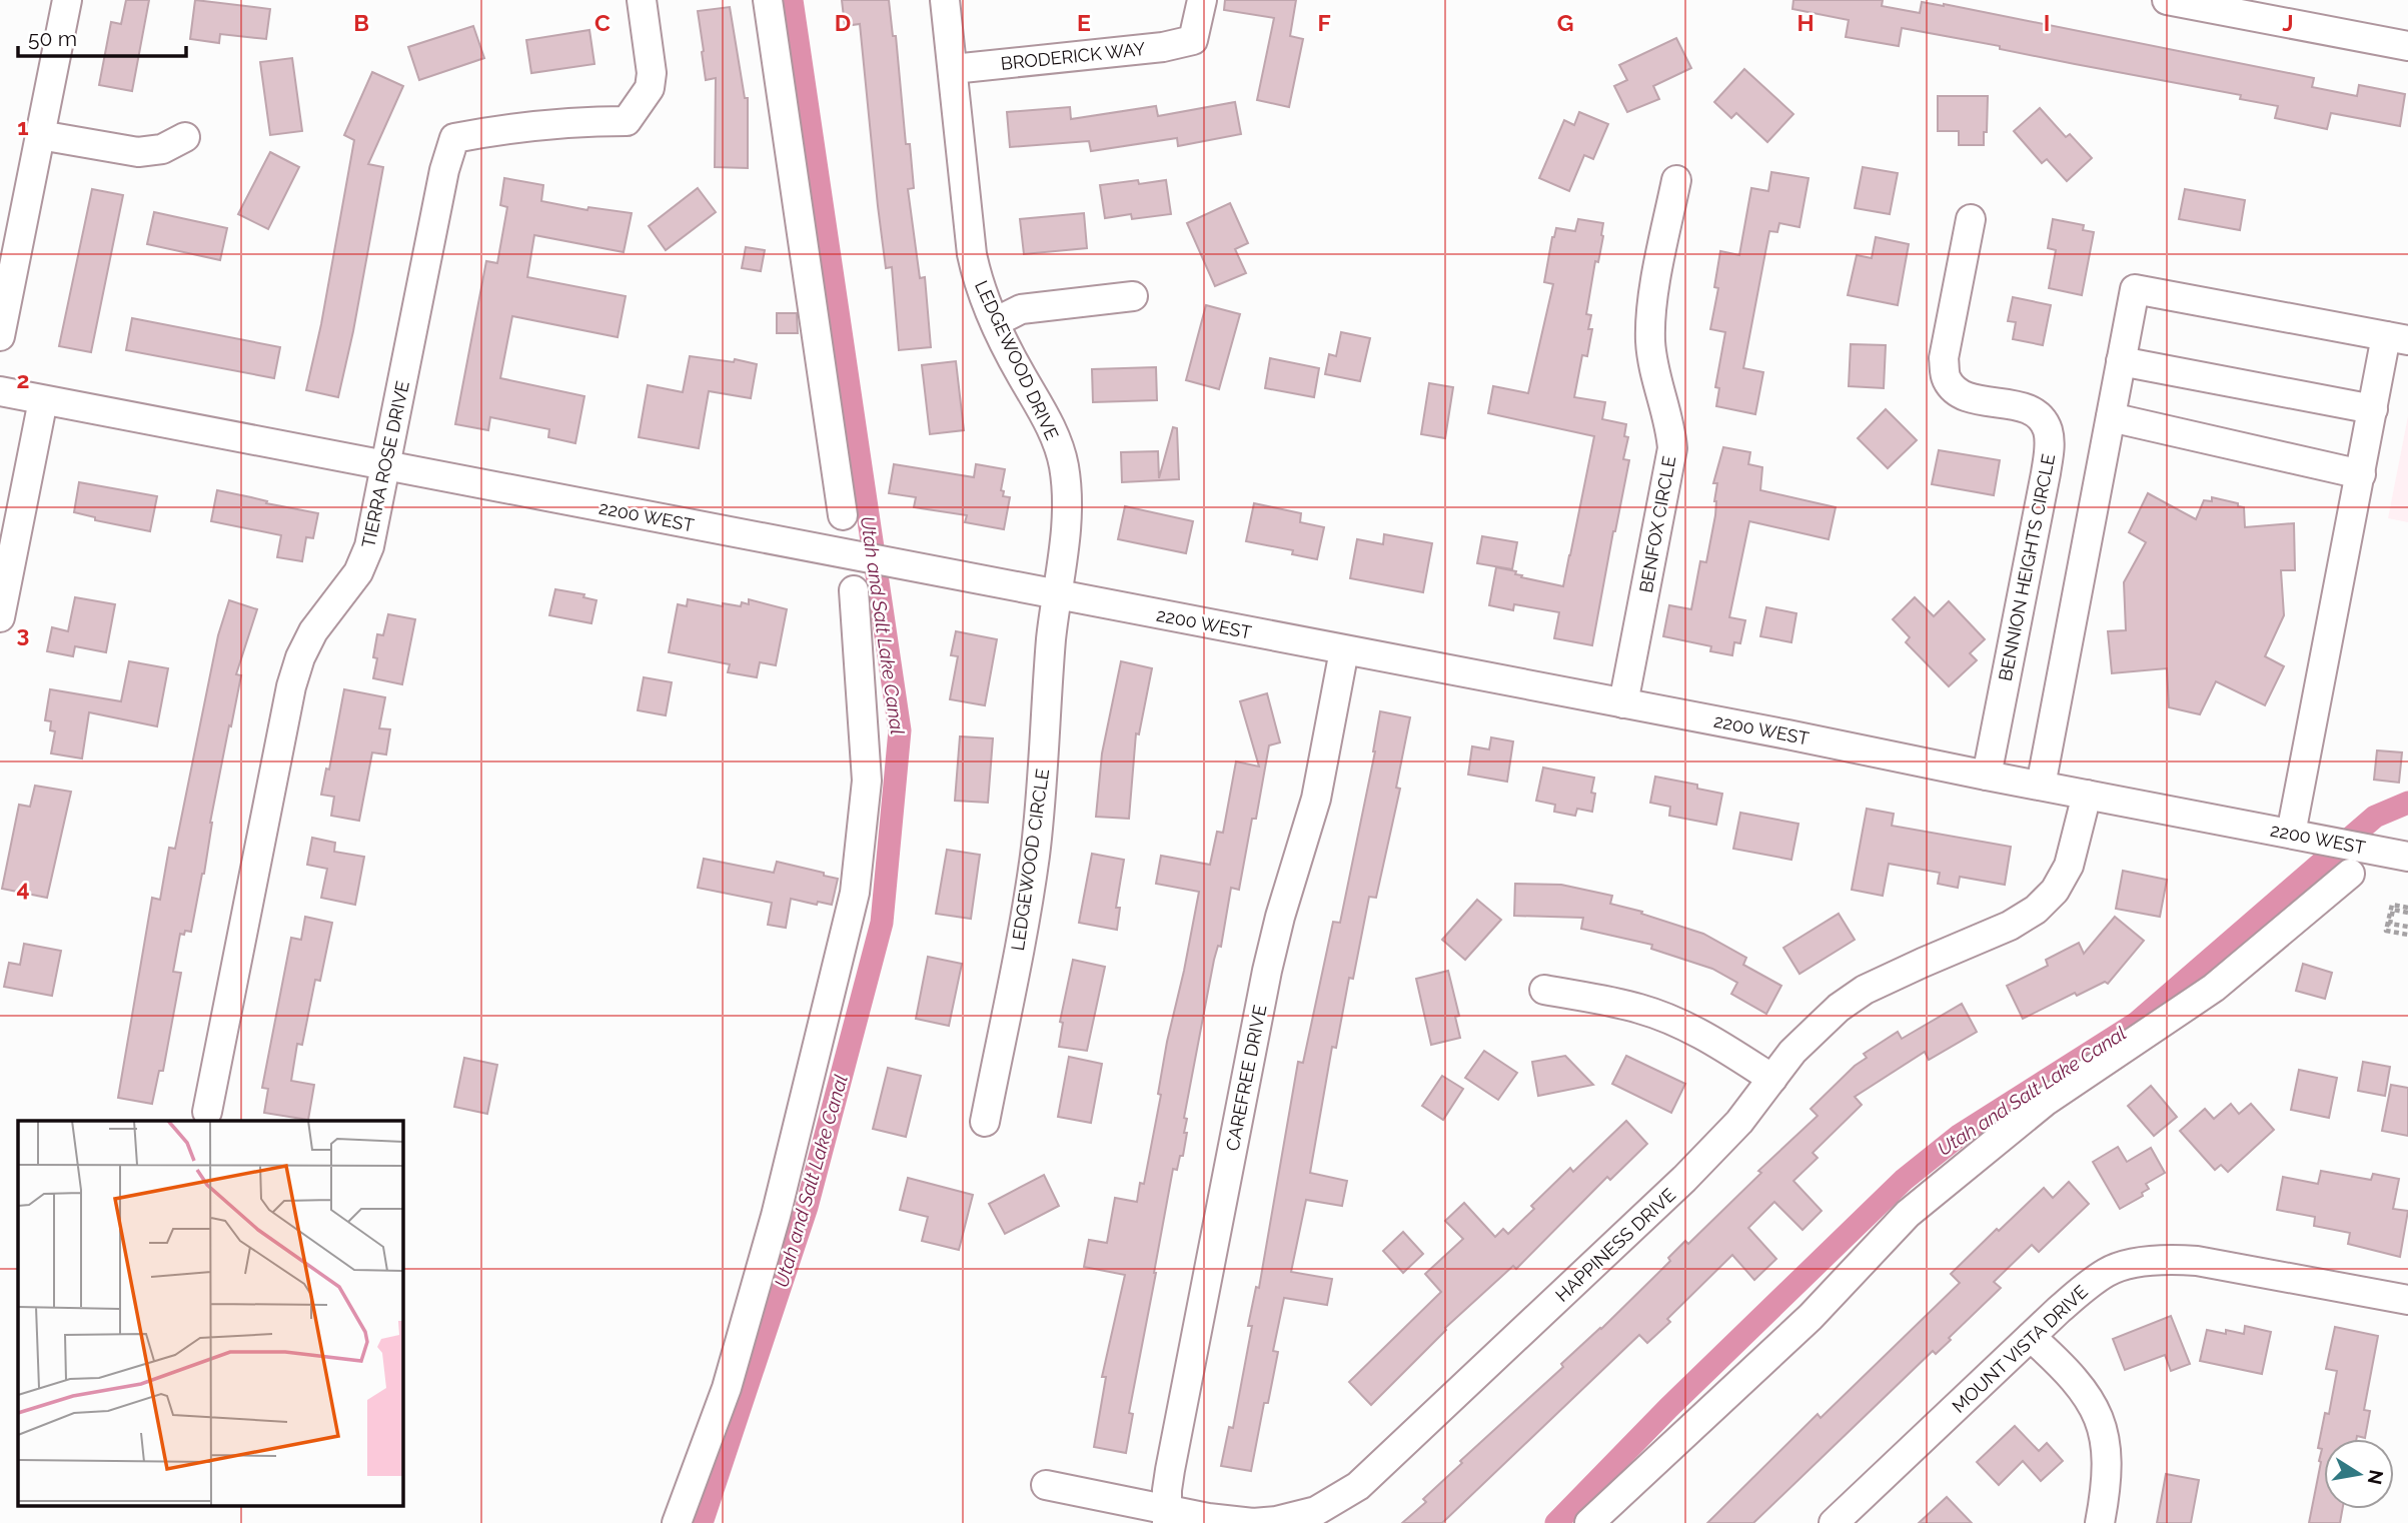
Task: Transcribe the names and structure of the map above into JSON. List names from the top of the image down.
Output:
{
  "streets": {
    "street": [
      "BRODERICK WAY",
      "LEDGEWOOD DRIVE",
      "TIERRA ROSE DRIVE",
      "2200 WEST",
      "BENFOX CIRCLE",
      "BENNION HEIGHTS CIRCLE",
      "LEDGEWOOD CIRCLE",
      "CAREFREE DRIVE",
      "HAPPINESS DRIVE",
      "MOUNT VISTA DRIVE"
    ]
  },
  "crossings": [
    ["BRODERICK WAY", "LEDGEWOOD DRIVE"],
    ["LEDGEWOOD DRIVE", "2200 WEST"],
    ["LEDGEWOOD DRIVE", "LEDGEWOOD CIRCLE"],
    ["TIERRA ROSE DRIVE", "2200 WEST"],
    ["2200 WEST", "BENFOX CIRCLE"],
    ["2200 WEST", "BENNION HEIGHTS CIRCLE"],
    ["2200 WEST", "LEDGEWOOD CIRCLE"],
    ["2200 WEST", "CAREFREE DRIVE"],
    ["2200 WEST", "HAPPINESS DRIVE"],
    ["CAREFREE DRIVE", "HAPPINESS DRIVE"]
  ],
  "water": ["Utah and Salt Lake Canal"],
  "scale_bar": "50 m",
  "north": "right",
  "grid": {
    "columns": [
      "B",
      "C",
      "D",
      "E",
      "F",
      "G",
      "H",
      "I",
      "J"
    ],
    "rows": [
      "1",
      "2",
      "3",
      "4"
    ]
  }
}
